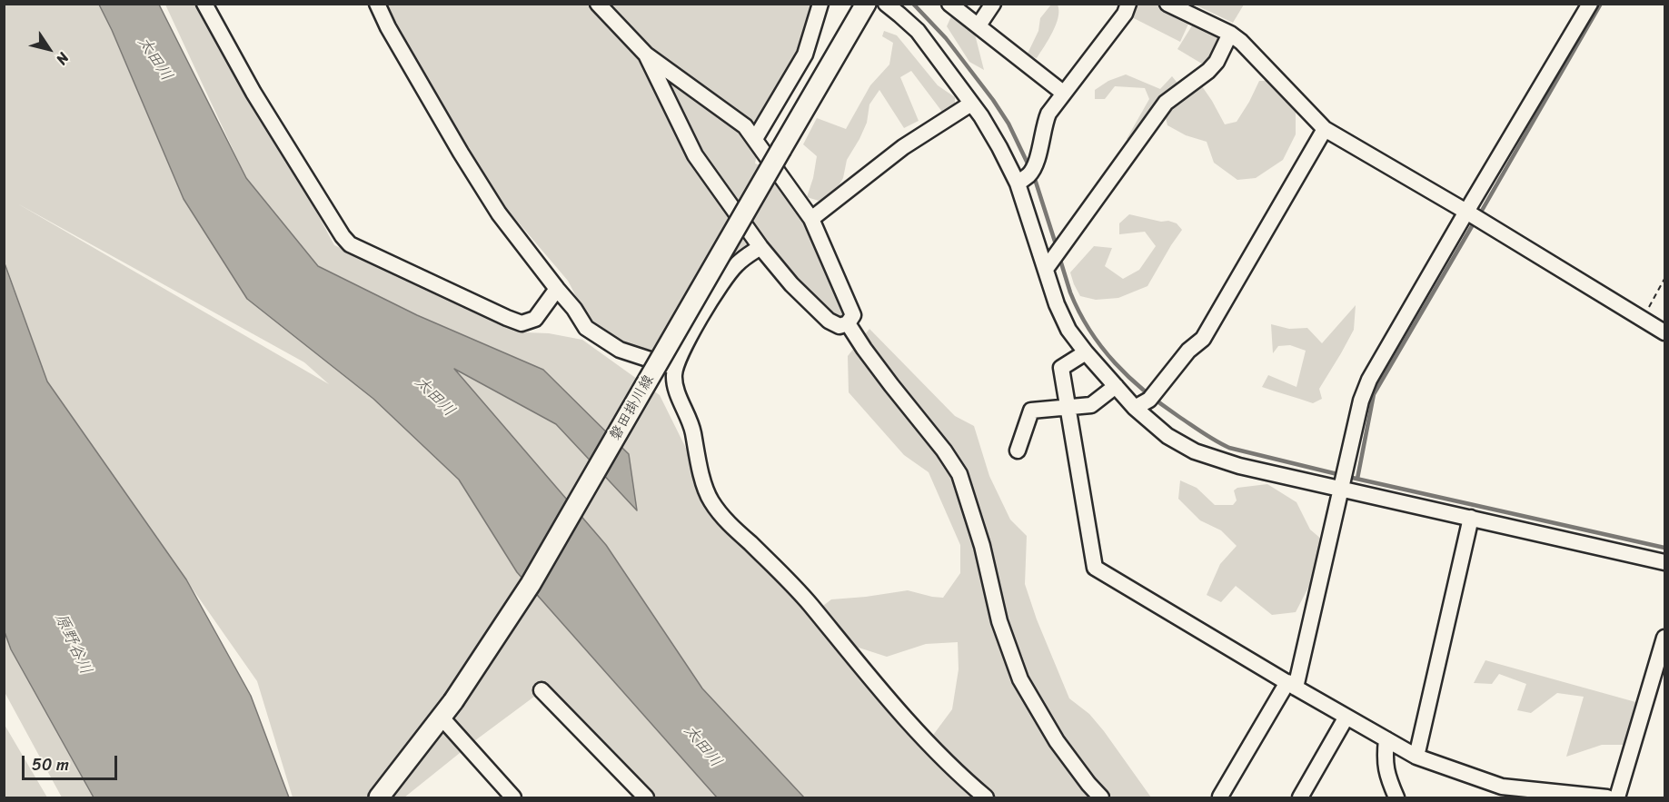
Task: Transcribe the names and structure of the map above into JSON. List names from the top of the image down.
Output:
{
  "streets": {
    "main road": ["磐田掛川線"]
  },
  "water": ["太田川", "原野谷川"],
  "scale_bar": "50 m",
  "north": "bottom right"
}
